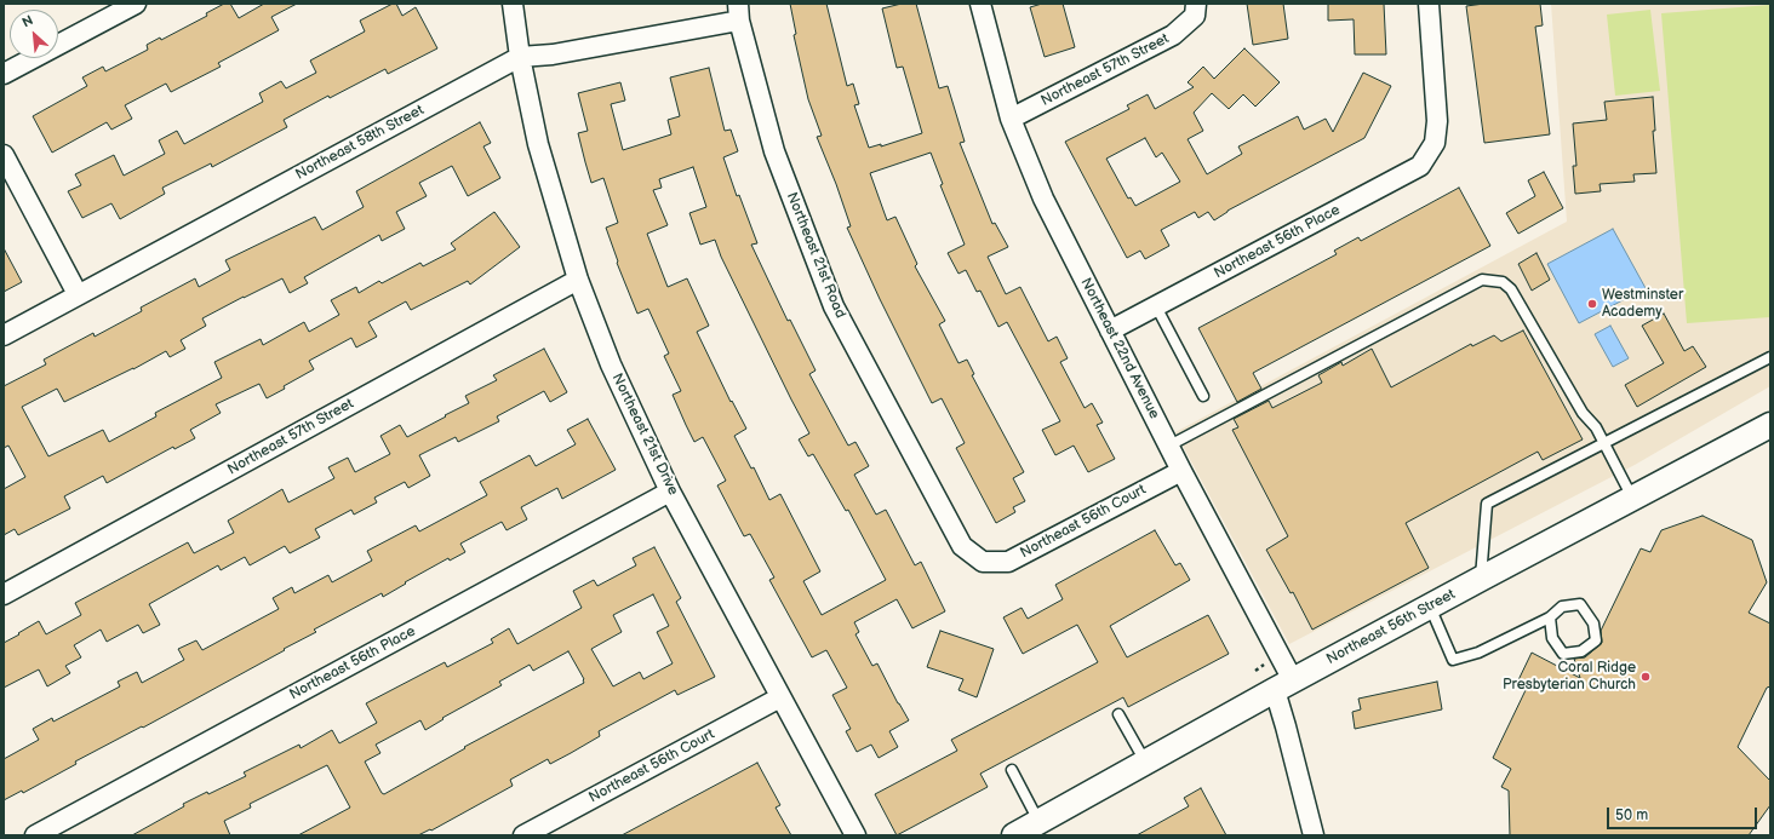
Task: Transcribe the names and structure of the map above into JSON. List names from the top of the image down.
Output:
{
  "streets": {
    "street": [
      "Northeast 57th Street",
      "Northeast 58th Street",
      "Northeast 56th Place",
      "Northeast 21st Road",
      "Northeast 22nd Avenue",
      "Northeast 21st Drive",
      "Northeast 56th Court",
      "Northeast 56th Street"
    ]
  },
  "crossings": [
    ["Northeast 57th Street", "Northeast 22nd Avenue"],
    ["Northeast 57th Street", "Northeast 21st Drive"],
    ["Northeast 58th Street", "Northeast 21st Road"],
    ["Northeast 58th Street", "Northeast 21st Drive"],
    ["Northeast 56th Place", "Northeast 22nd Avenue"],
    ["Northeast 56th Place", "Northeast 21st Drive"],
    ["Northeast 21st Road", "Northeast 56th Court"],
    ["Northeast 22nd Avenue", "Northeast 56th Court"],
    ["Northeast 22nd Avenue", "Northeast 56th Street"],
    ["Northeast 21st Drive", "Northeast 56th Court"]
  ],
  "places": ["Westminster Academy", "Coral Ridge Presbyterian Church"],
  "scale_bar": "50 m",
  "north": "top left"
}
